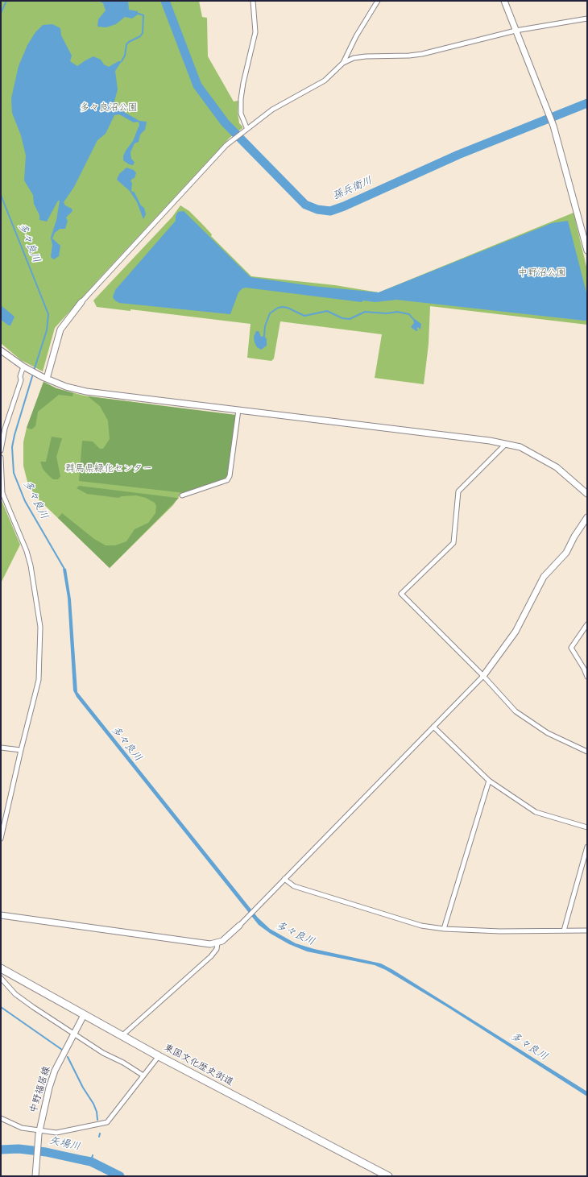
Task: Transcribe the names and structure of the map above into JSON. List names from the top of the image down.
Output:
{
  "streets": {
    "highway": ["東国文化歴史街道"],
    "street": ["中野福居線"]
  },
  "crossings": [
    ["東国文化歴史街道", "中野福居線"]
  ],
  "water": ["孫兵衛川", "多々良川", "矢場川"],
  "parks": ["多々良沼公園", "中野沼公園", "群馬県緑化センター"]
}
